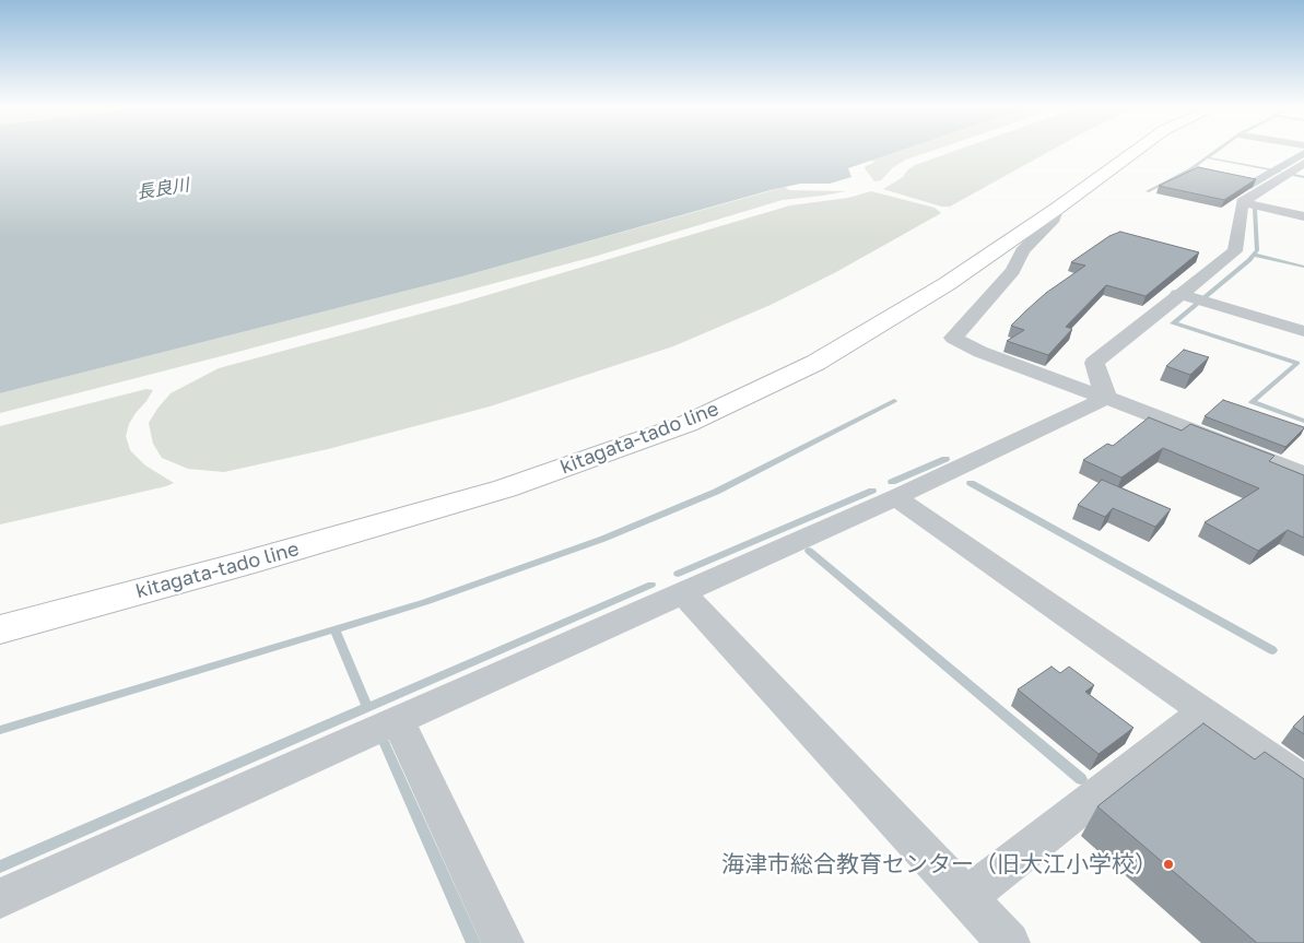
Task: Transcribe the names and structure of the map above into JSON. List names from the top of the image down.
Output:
{
  "streets": {
    "main road": ["kitagata-tado line"]
  },
  "water": ["長良川"],
  "places": ["海津市総合教育センター（旧大江小学校）"]
}
